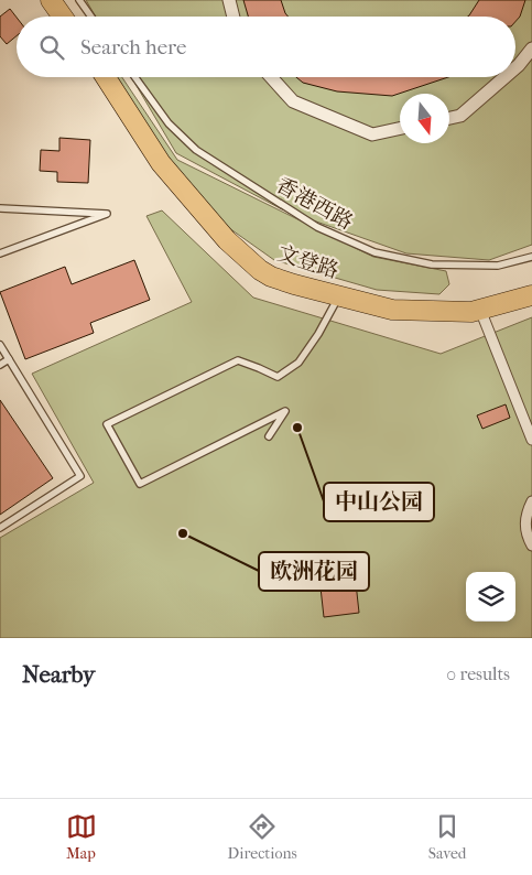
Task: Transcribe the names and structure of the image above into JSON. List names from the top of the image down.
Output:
{
  "streets": {
    "main road": ["文登路"],
    "lane": ["香港西路"]
  },
  "places": ["中山公园", "欧洲花园"],
  "north": "bottom",
  "page": {
    "search": "Search here",
    "heading": ["Nearby", "0 results"],
    "nav": ["Map", "Directions", "Saved"]
  }
}
